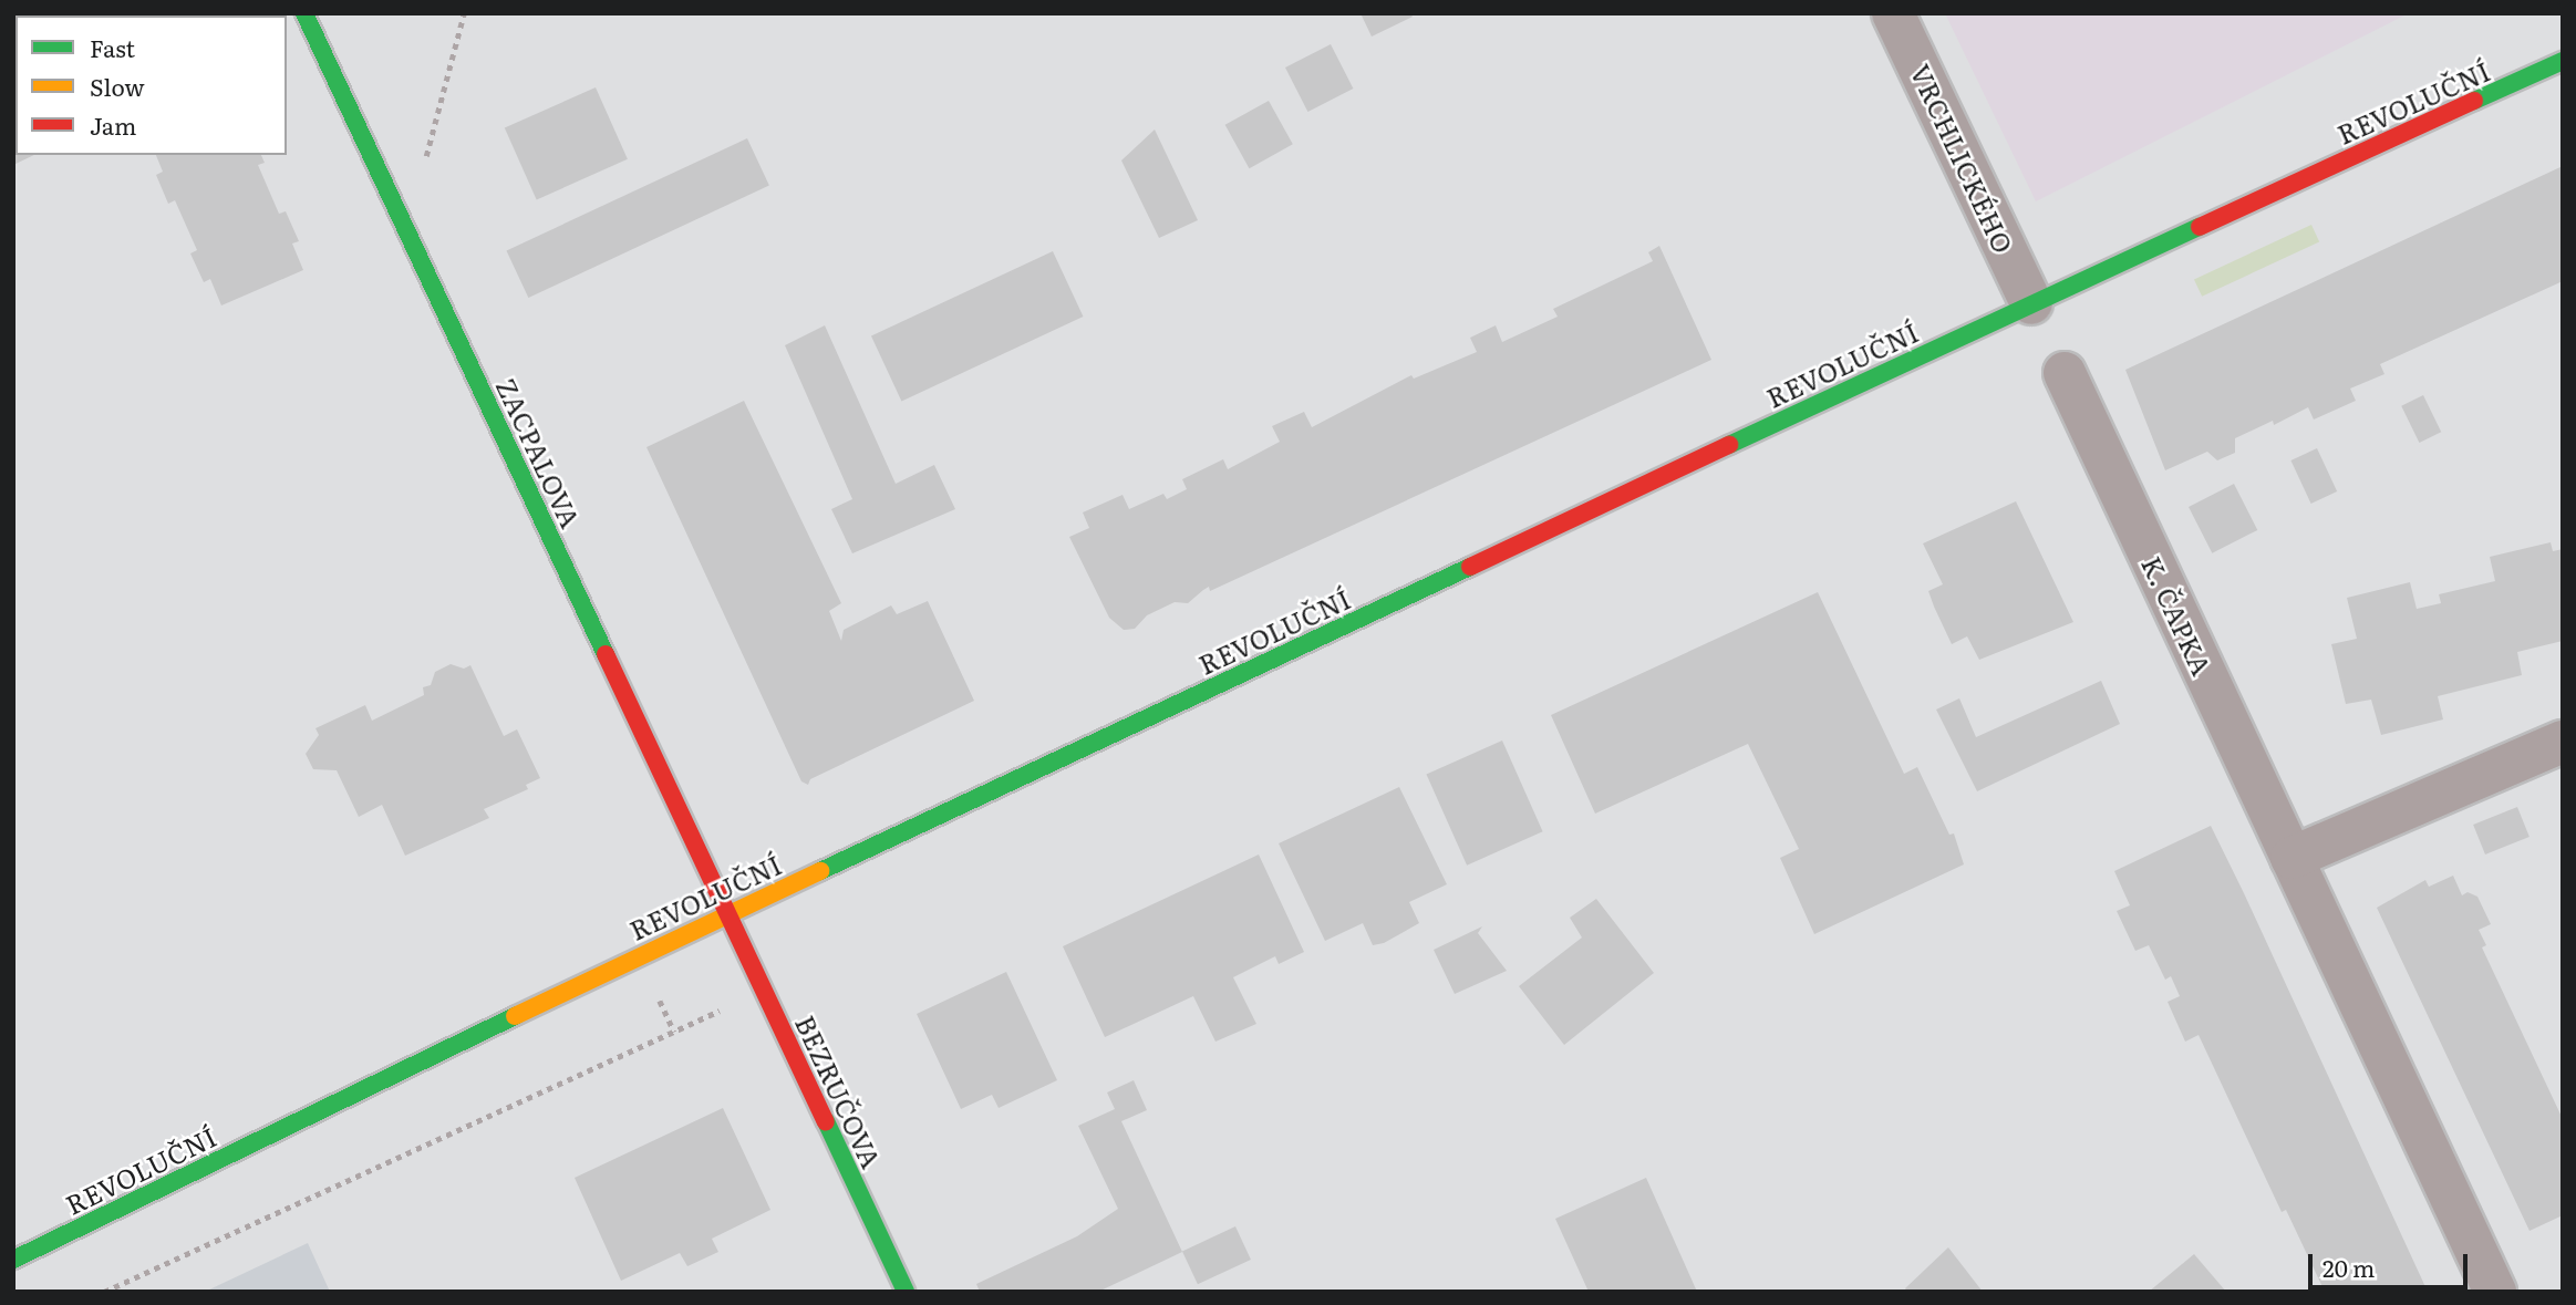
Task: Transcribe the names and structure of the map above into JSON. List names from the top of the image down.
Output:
{
  "streets": {
    "main road": ["REVOLUČNÍ", "ZACPALOVA", "BEZRUČOVA"],
    "street": ["VRCHLICKÉHO", "K. ČAPKA"]
  },
  "crossings": [
    ["REVOLUČNÍ", "VRCHLICKÉHO"],
    ["REVOLUČNÍ", "ZACPALOVA"],
    ["REVOLUČNÍ", "BEZRUČOVA"],
    ["ZACPALOVA", "BEZRUČOVA"]
  ],
  "legend": ["Fast", "Slow", "Jam"],
  "scale_bar": "20 m"
}
